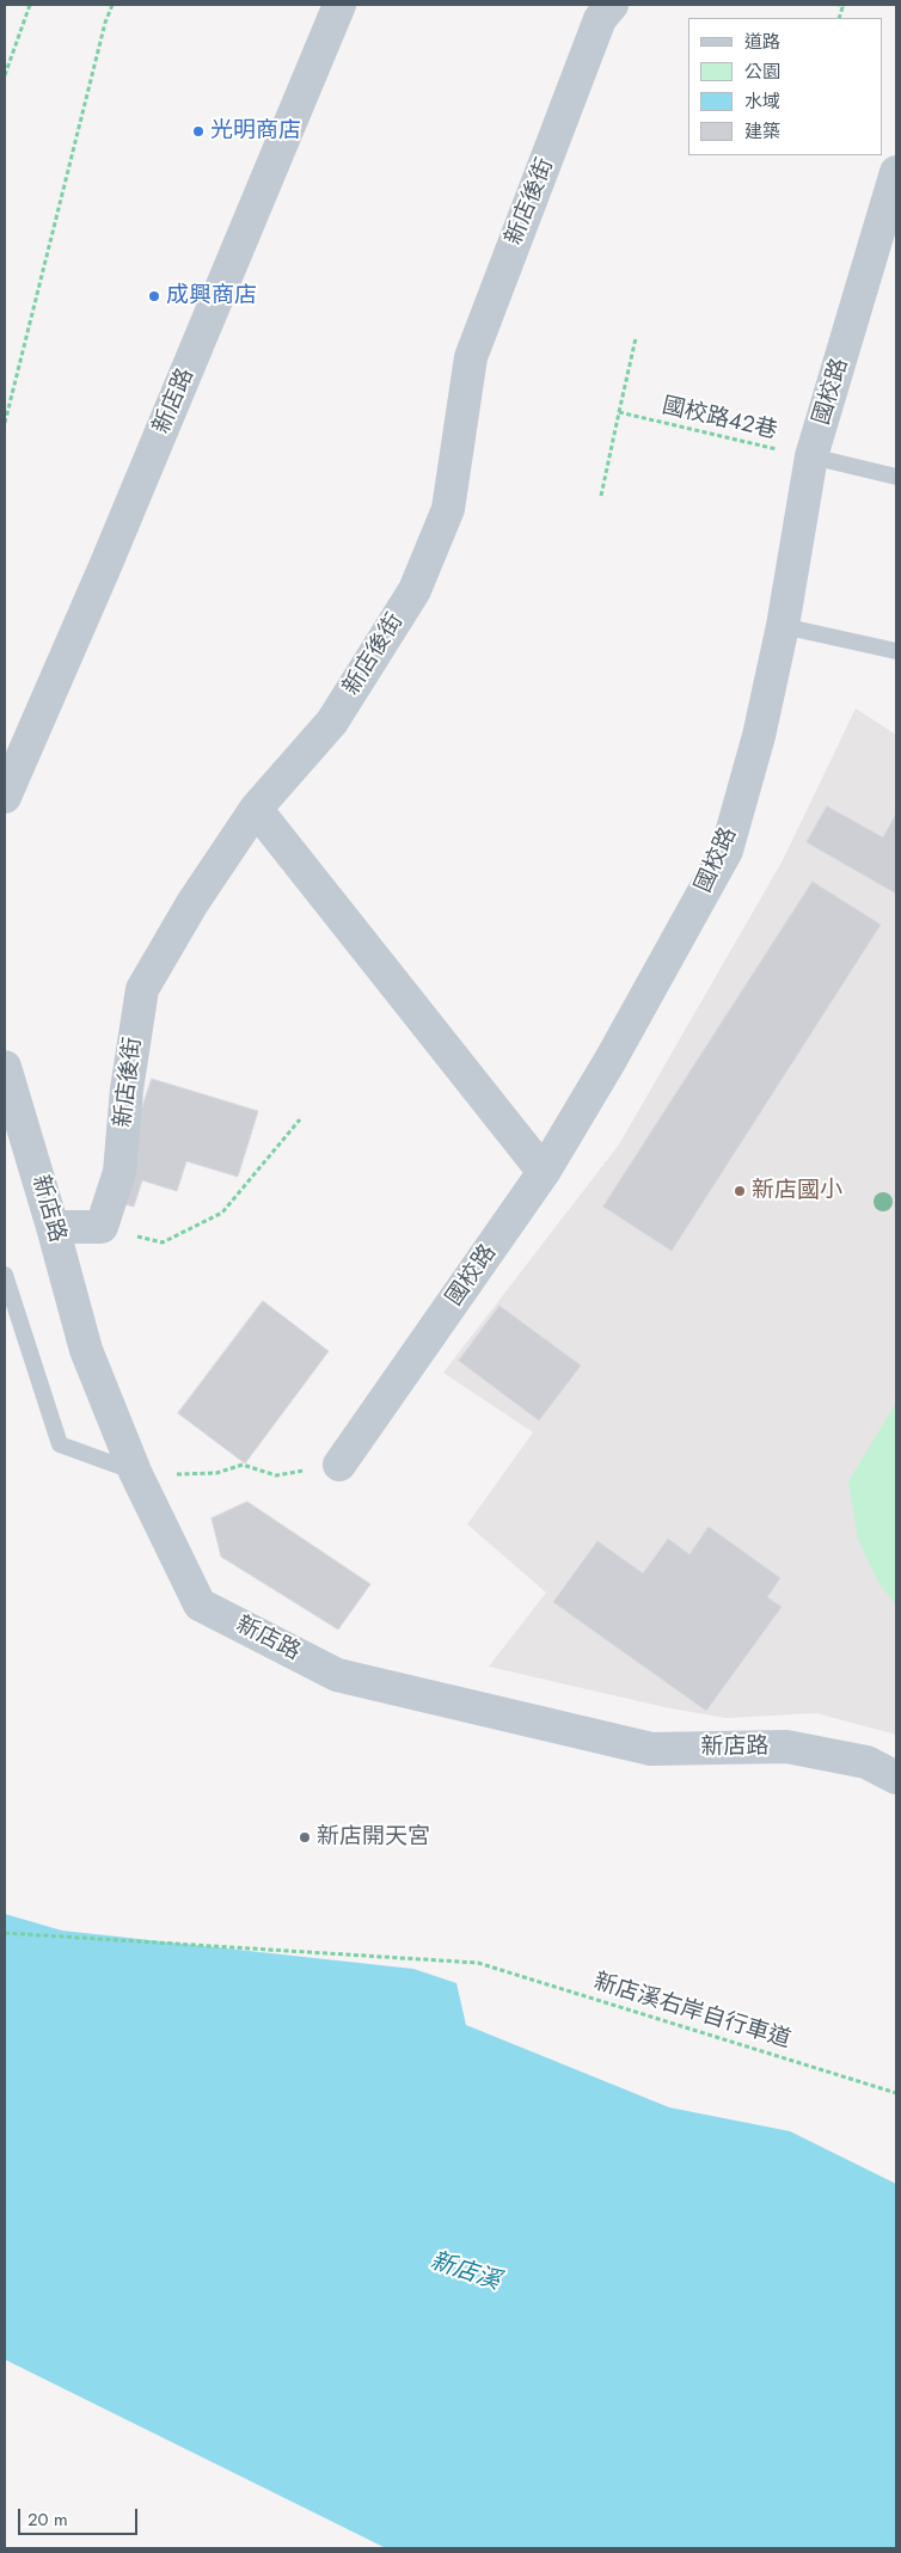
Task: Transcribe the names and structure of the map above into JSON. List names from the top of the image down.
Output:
{
  "streets": {
    "street": ["新店後街", "國校路", "新店路"],
    "path": ["國校路42巷", "新店溪右岸自行車道"]
  },
  "crossings": [
    ["國校路", "國校路42巷"]
  ],
  "water": ["新店溪"],
  "places": [
    "光明商店",
    "成興商店",
    "新店國小",
    "新店開天宮"
  ],
  "legend": [
    "道路",
    "公園",
    "水域",
    "建築"
  ],
  "scale_bar": "20 m"
}
